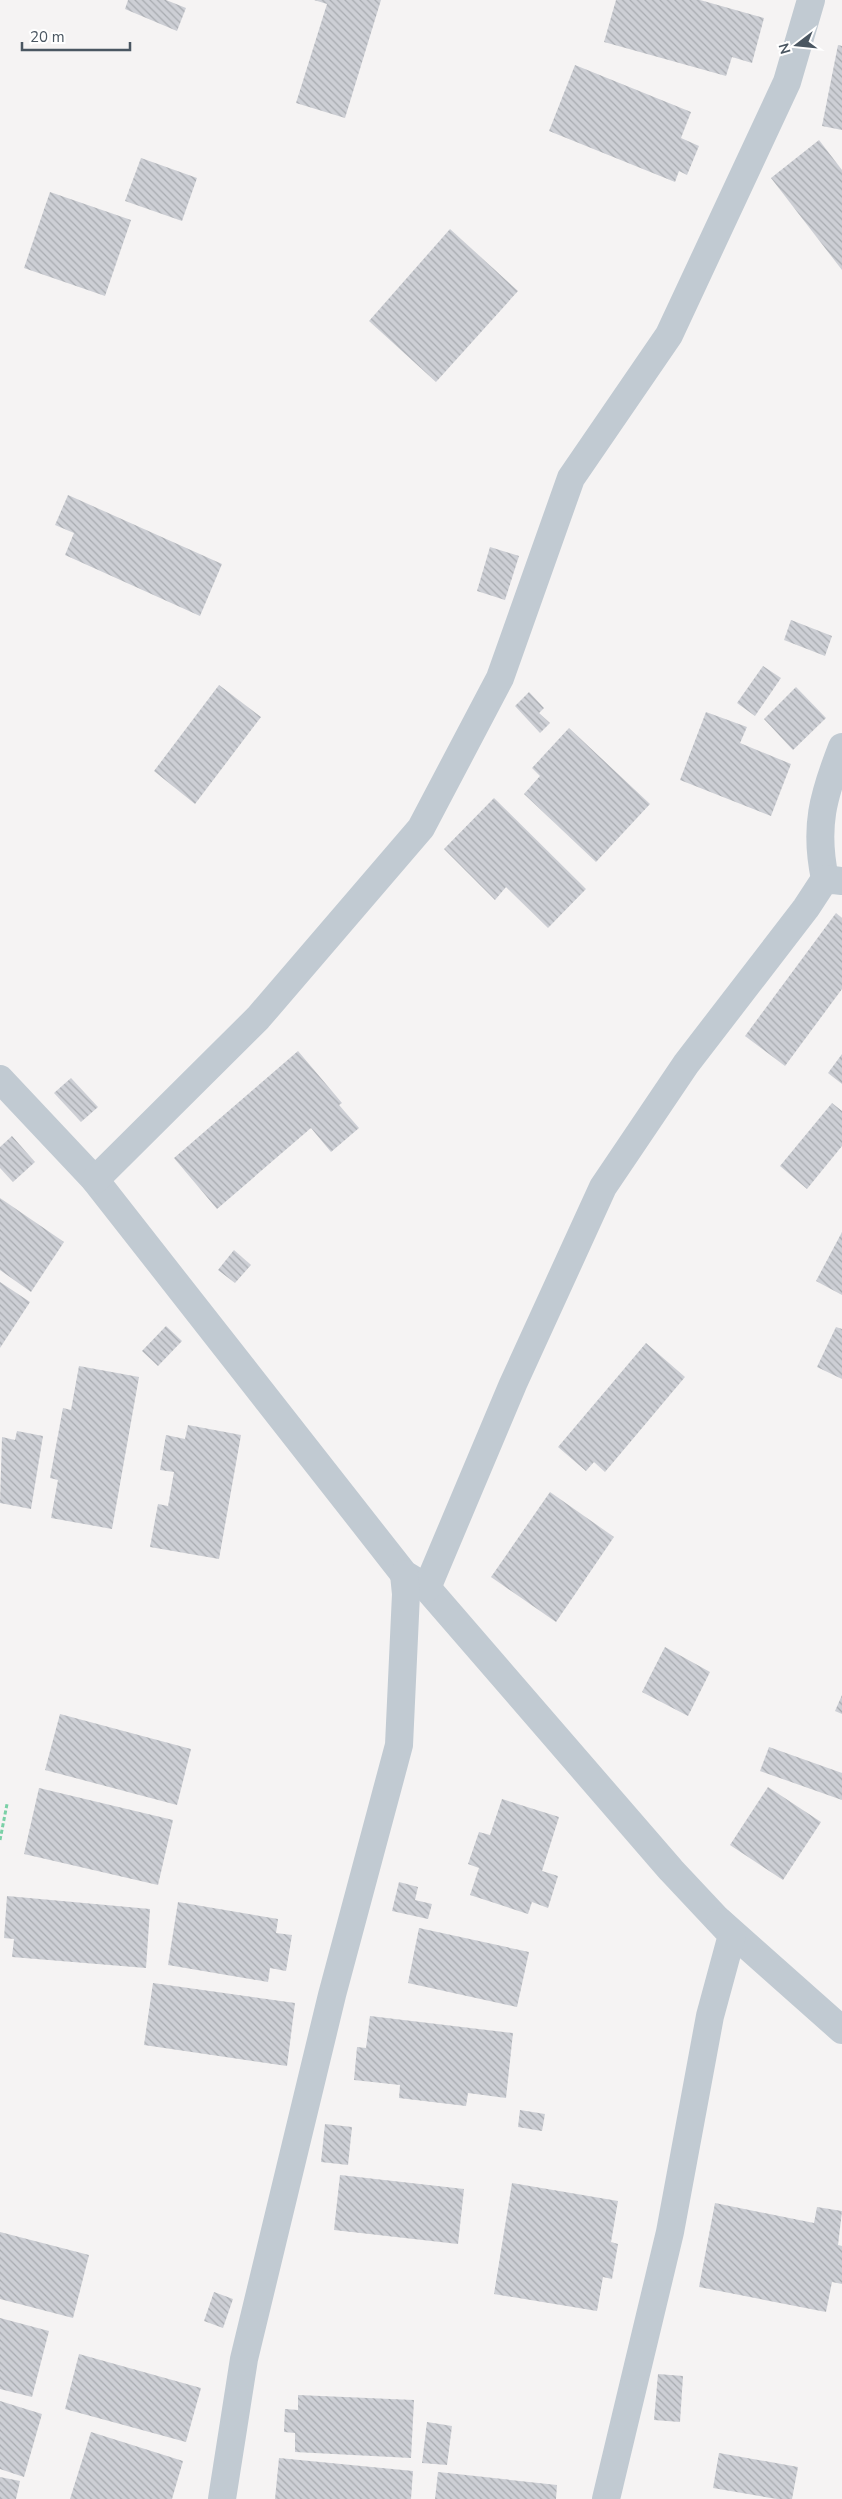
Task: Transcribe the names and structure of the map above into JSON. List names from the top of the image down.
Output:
{
  "scale_bar": "20 m",
  "north": "left"
}
